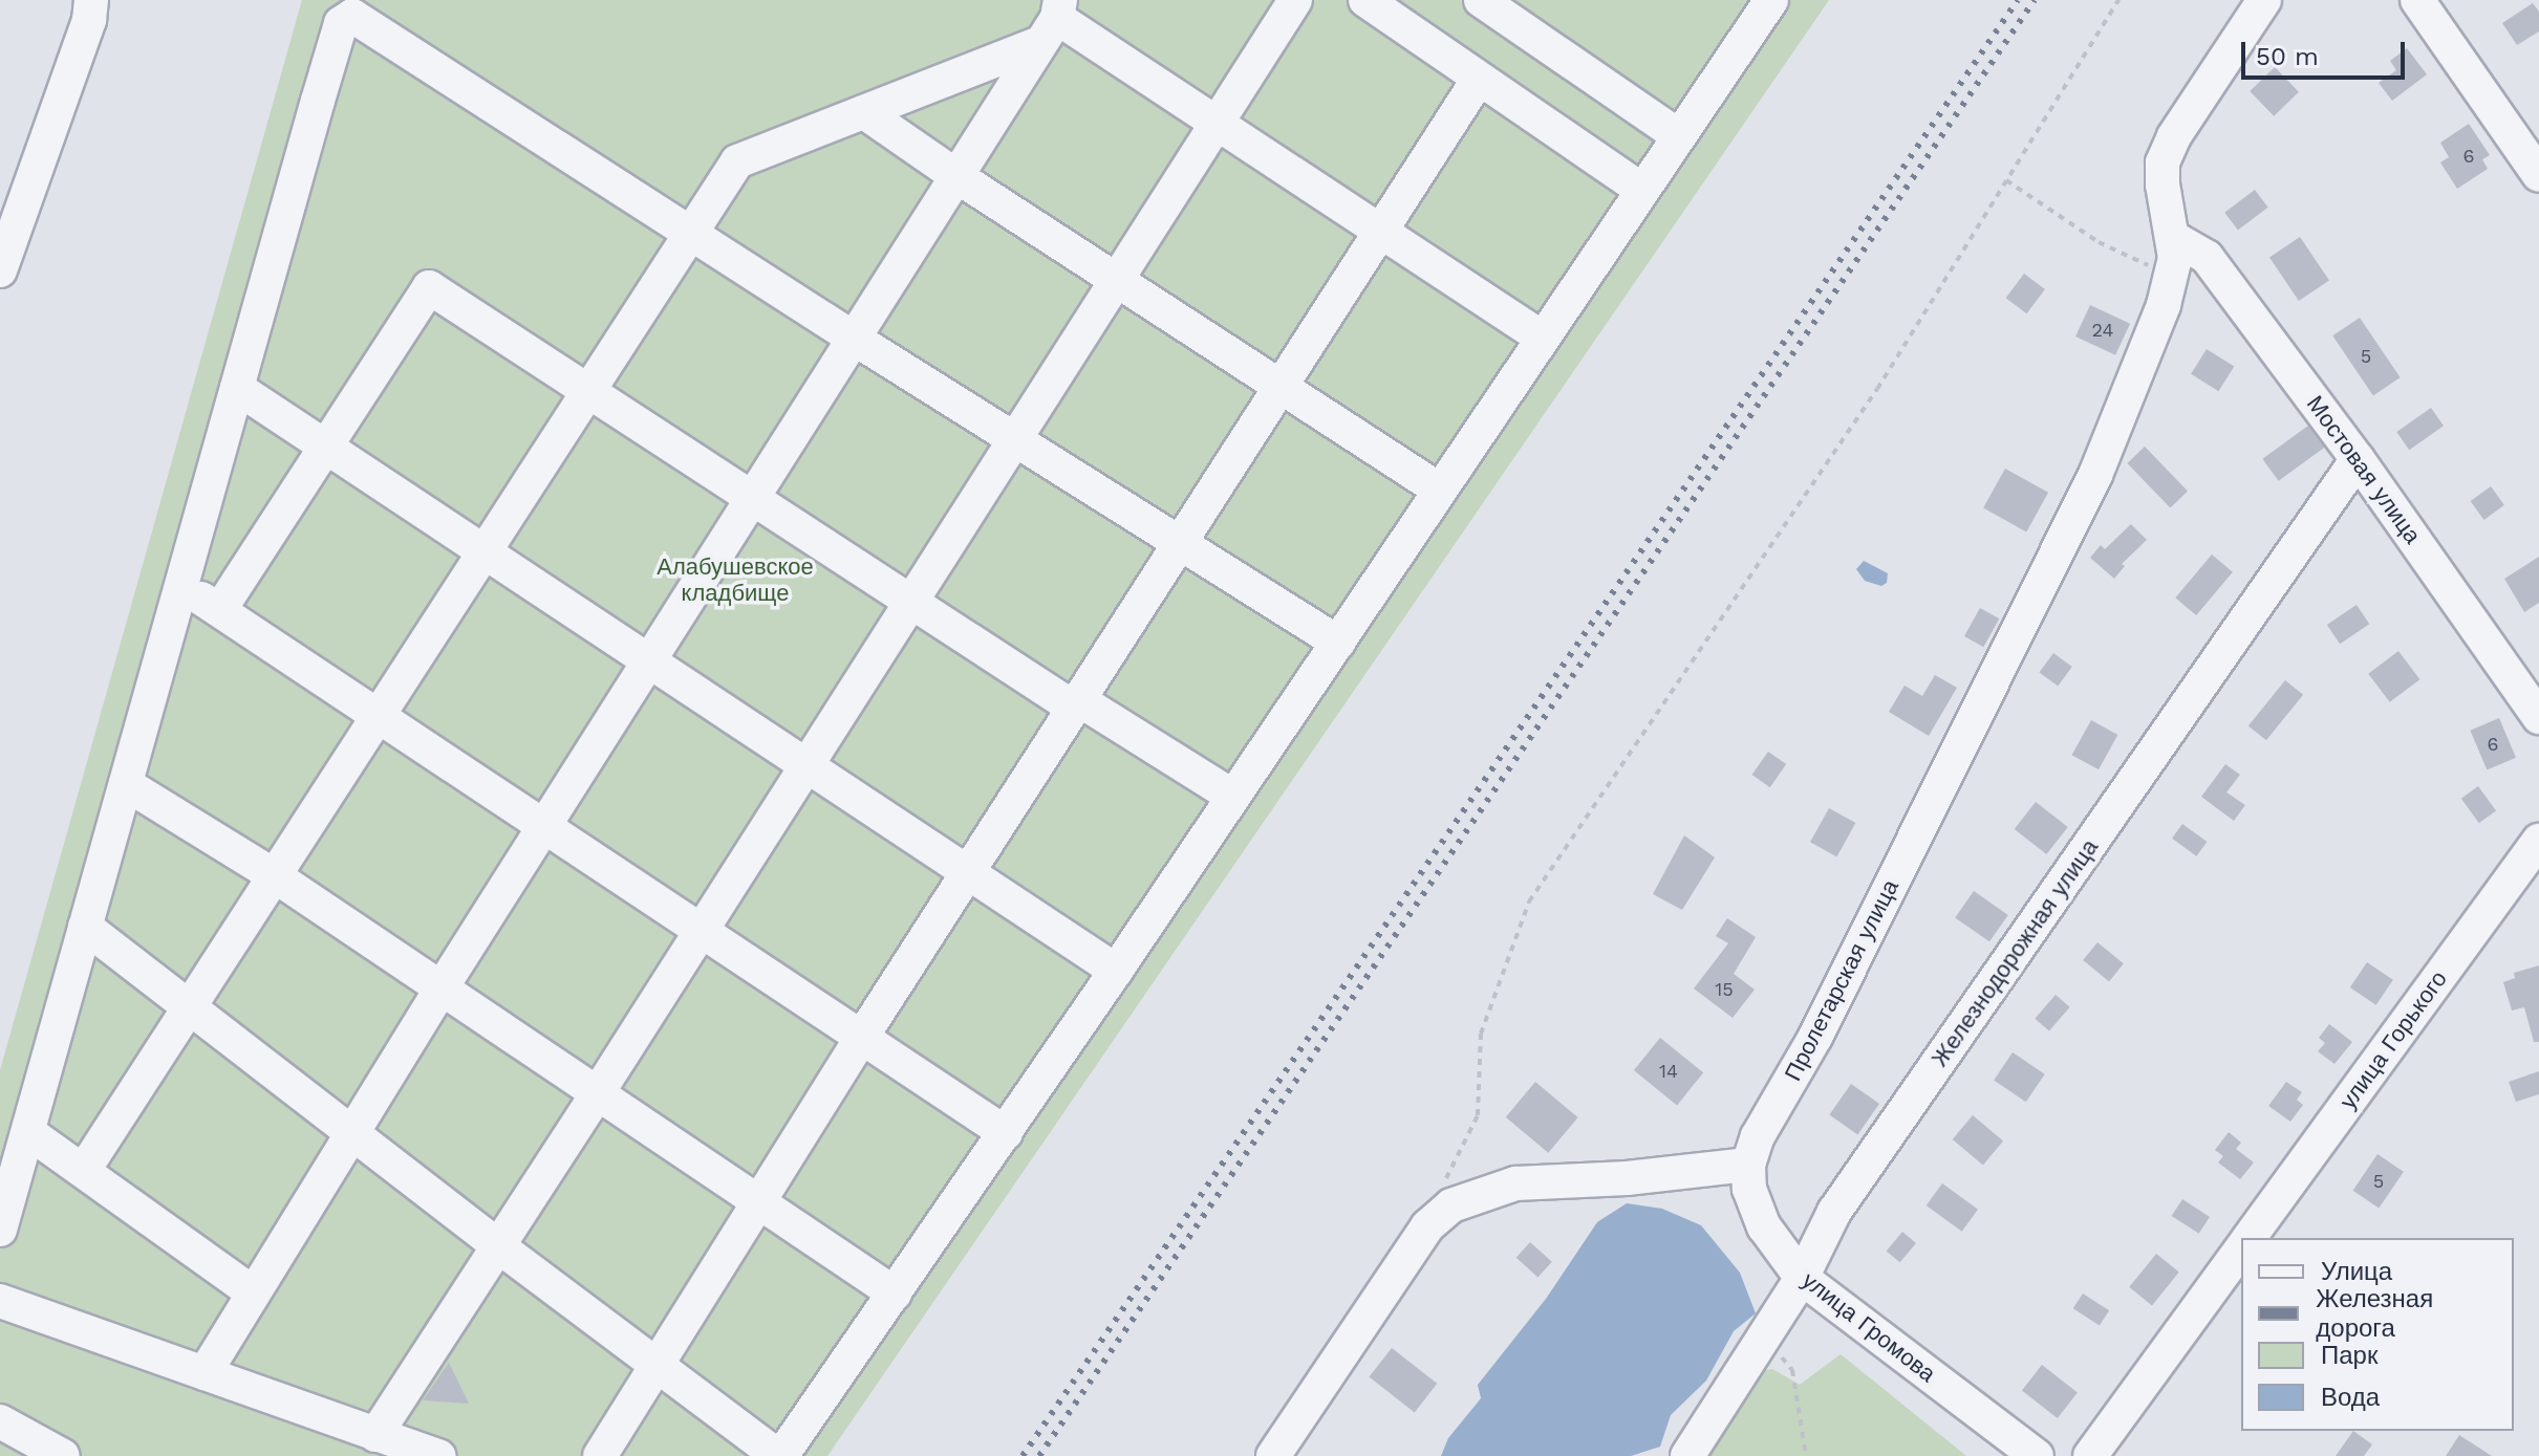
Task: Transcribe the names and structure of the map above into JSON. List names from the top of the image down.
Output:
{
  "streets": {
    "street": [
      "Мостовая улица",
      "Железнодорожная улица",
      "Пролетарская улица",
      "улица Горького",
      "улица Громова"
    ]
  },
  "crossings": [
    ["Мостовая улица", "Железнодорожная улица"],
    ["Мостовая улица", "Пролетарская улица"],
    ["Железнодорожная улица", "улица Громова"],
    ["Пролетарская улица", "улица Громова"]
  ],
  "parks": ["Алабушевское кладбище"],
  "house_numbers": [
    "6",
    "24",
    "5",
    "6",
    "15",
    "14",
    "5"
  ],
  "legend": [
    "Улица",
    "Железная дорога",
    "Парк",
    "Вода"
  ],
  "scale_bar": "50 m"
}
